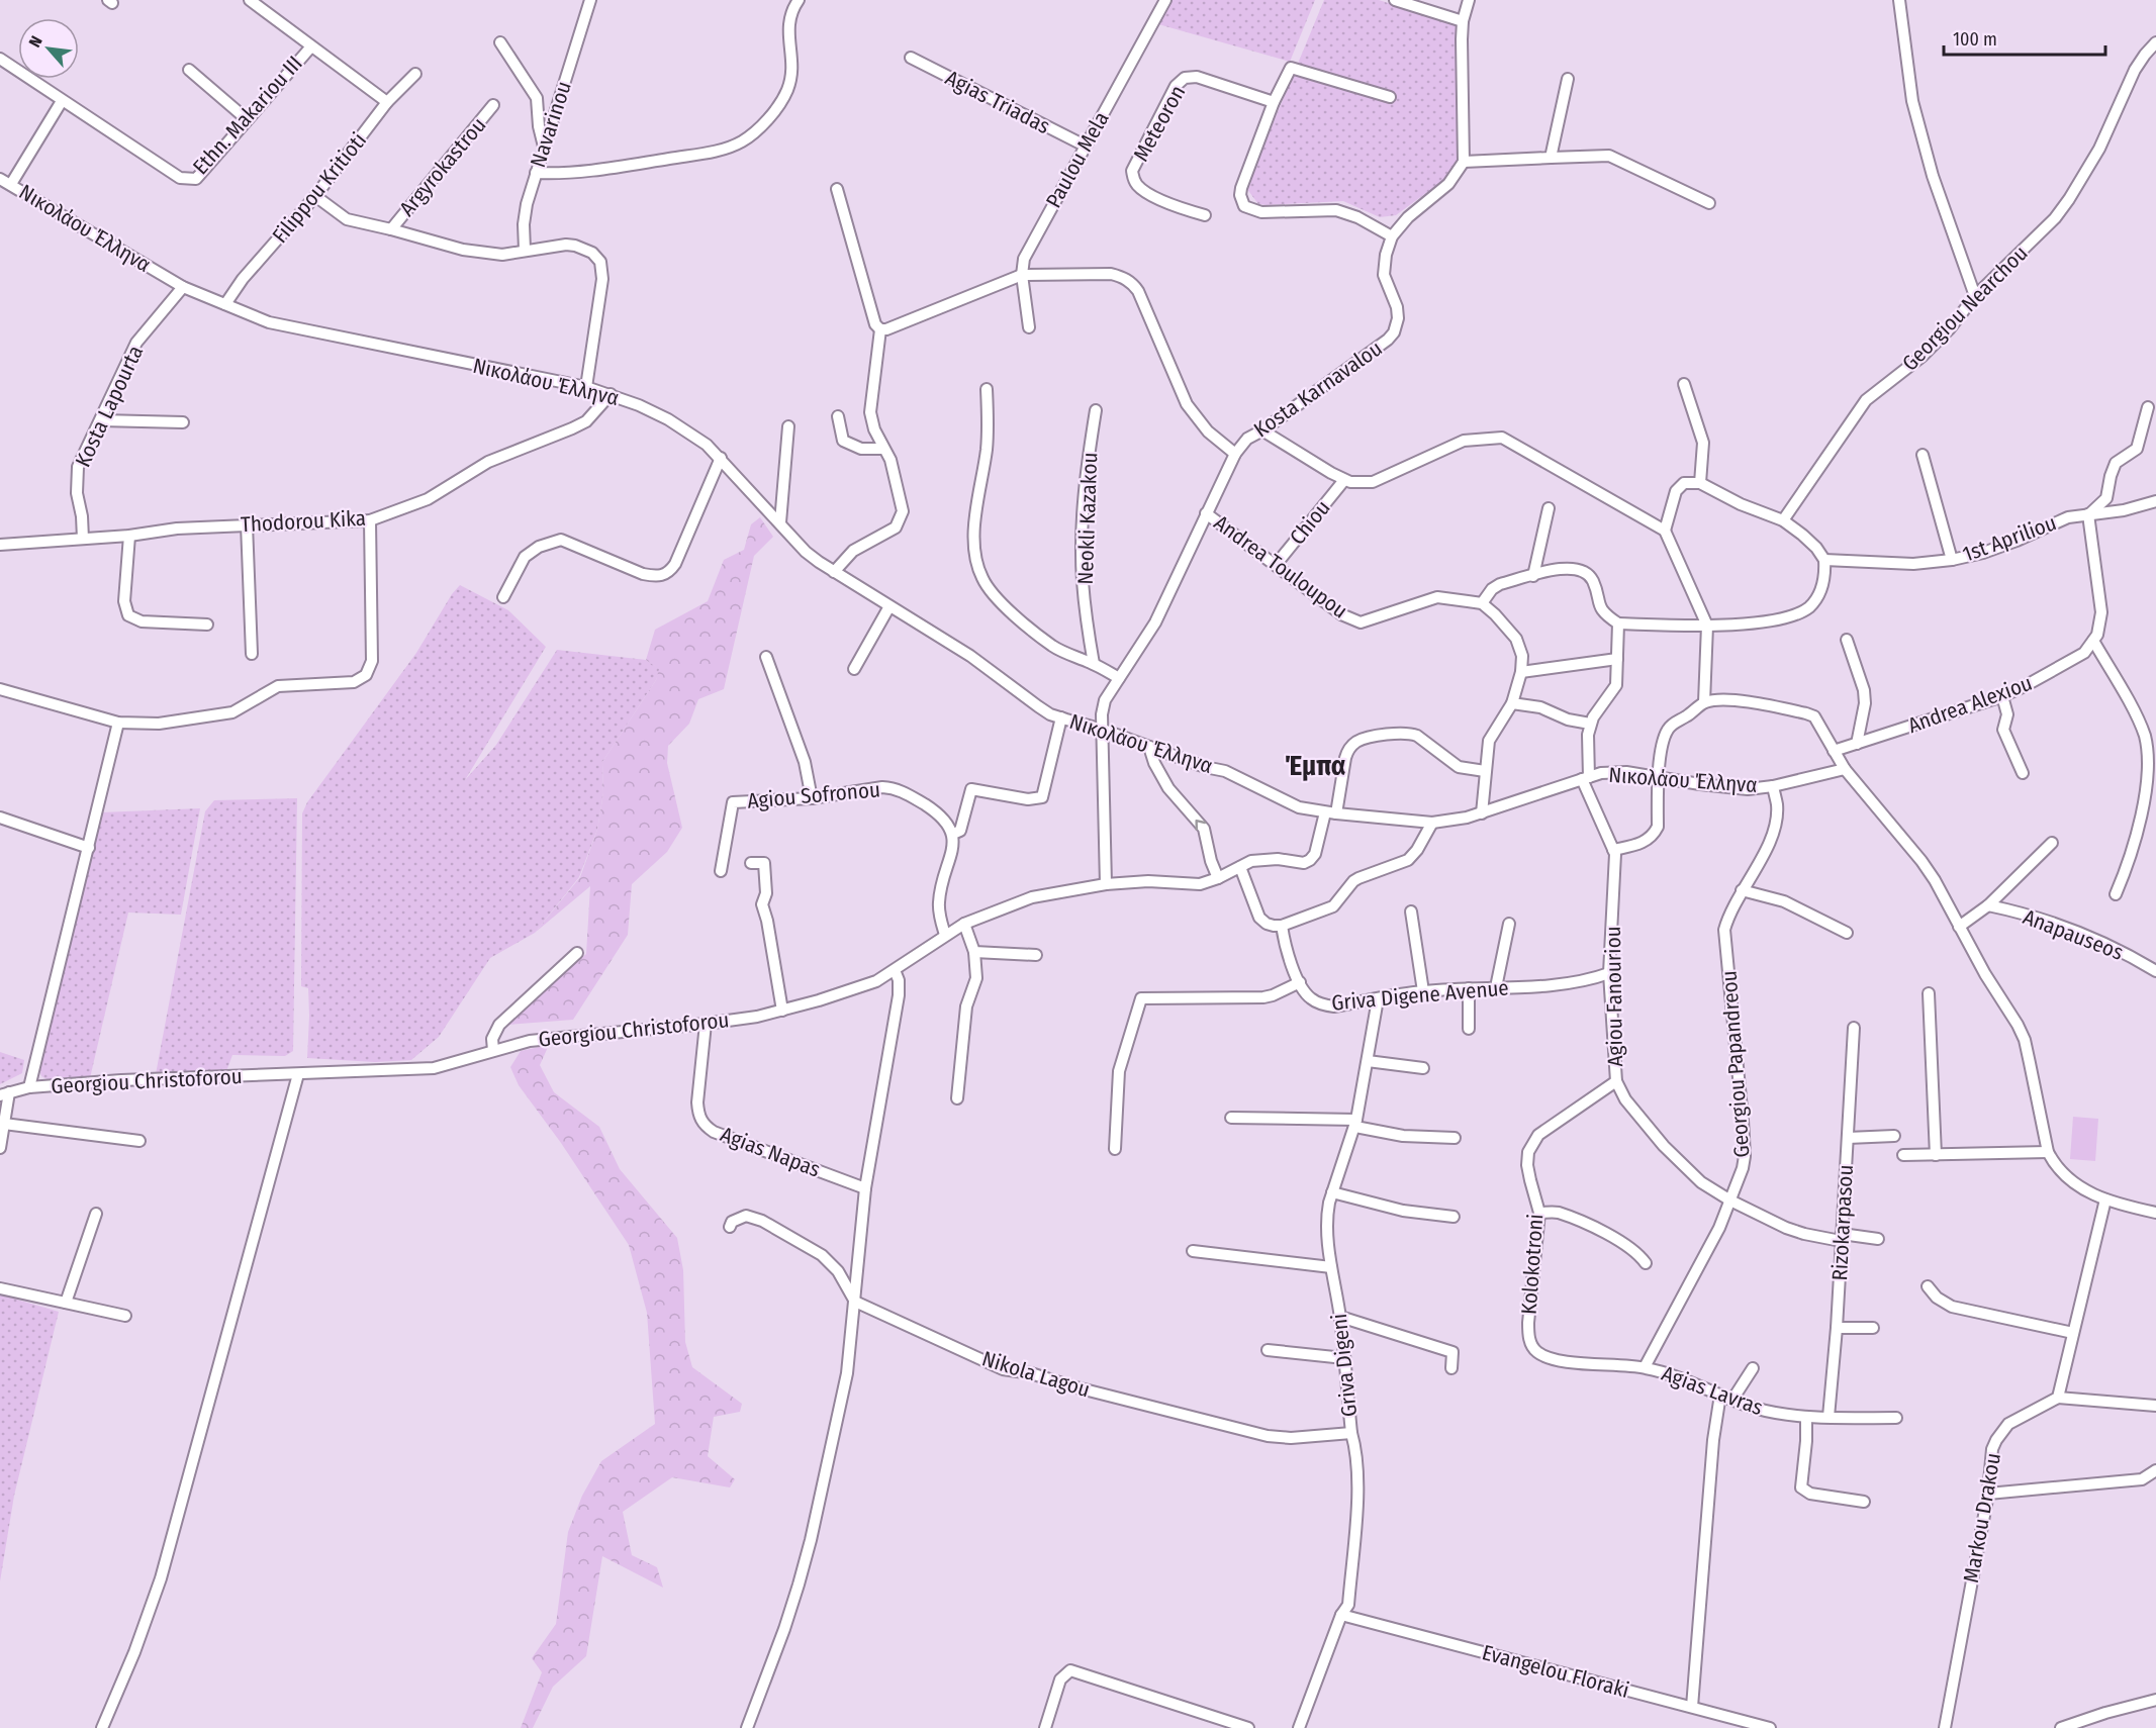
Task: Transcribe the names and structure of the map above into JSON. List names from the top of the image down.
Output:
{
  "streets": {
    "street": [
      "Agias Triadas",
      "Ethn. Makariou III",
      "Meteoron",
      "Navarinou",
      "Paulou Mela",
      "Argyrokastrou",
      "Filippou Kritioti",
      "Νικολάου Έλληνα",
      "Georgiou Nearchou",
      "Kosta Karnavalou",
      "Kosta Lapourta",
      "Neokli Kazakou",
      "Thodorou Kika",
      "Chiou",
      "1st Apriliou",
      "Andrea Touloupou",
      "Andrea Alexiou",
      "Agiou Sofronou",
      "Anapauseos",
      "Griva Digene Avenue",
      "Agiou Fanouriou",
      "Georgiou Christoforou",
      "Georgiou Papandreou",
      "Agias Napas",
      "Rizokarpasou",
      "Kolokotroni",
      "Griva Digeni",
      "Nikola Lagou",
      "Agias Lavras",
      "Markou Drakou",
      "Evangelou Floraki"
    ]
  },
  "crossings": [
    ["Agias Triadas", "Paulou Mela"],
    ["Filippou Kritioti", "Νικολάου Έλληνα"],
    ["Νικολάου Έλληνα", "Kosta Karnavalou"],
    ["Νικολάου Έλληνα", "Kosta Lapourta"],
    ["Νικολάου Έλληνα", "Thodorou Kika"],
    ["Νικολάου Έλληνα", "Agiou Fanouriou"],
    ["Νικολάου Έλληνα", "Georgiou Christoforou"],
    ["Νικολάου Έλληνα", "Georgiou Papandreou"],
    ["Kosta Karnavalou", "Andrea Touloupou"],
    ["Kosta Karnavalou", "Georgiou Christoforou"],
    ["Kosta Lapourta", "Thodorou Kika"],
    ["Chiou", "Andrea Touloupou"],
    ["Griva Digene Avenue", "Agiou Fanouriou"],
    ["Griva Digene Avenue", "Griva Digeni"],
    ["Agiou Fanouriou", "Georgiou Papandreou"],
    ["Agiou Fanouriou", "Rizokarpasou"],
    ["Agiou Fanouriou", "Kolokotroni"],
    ["Georgiou Christoforou", "Agias Napas"],
    ["Georgiou Papandreou", "Agias Lavras"],
    ["Rizokarpasou", "Agias Lavras"],
    ["Kolokotroni", "Agias Lavras"],
    ["Griva Digeni", "Nikola Lagou"],
    ["Griva Digeni", "Evangelou Floraki"]
  ],
  "districts": ["Έμπα"],
  "scale_bar": "100 m",
  "north": "top left"
}
